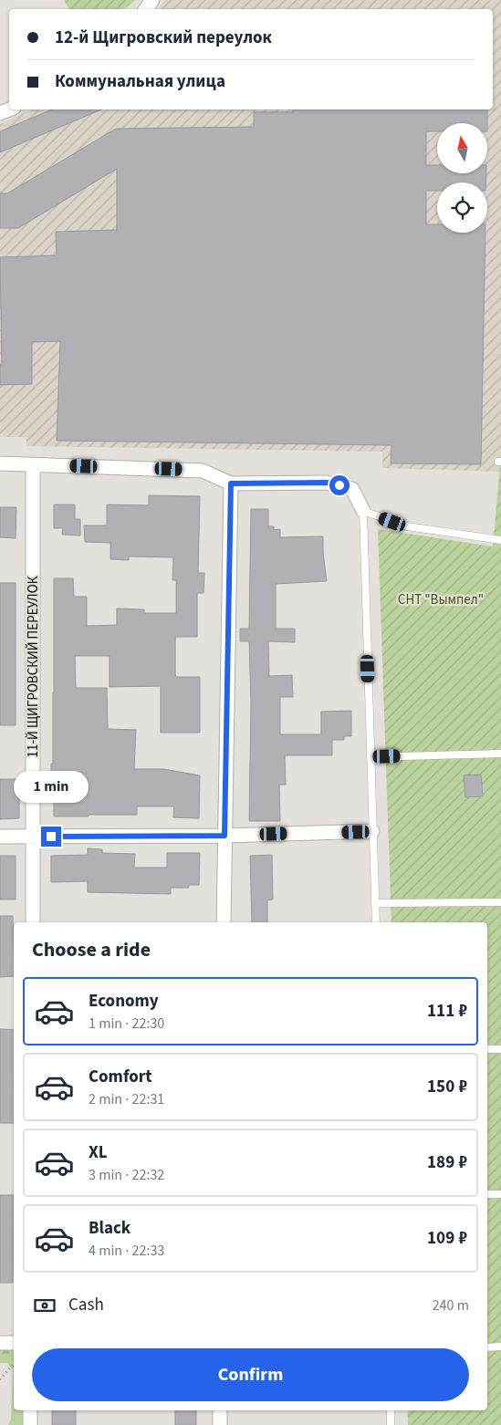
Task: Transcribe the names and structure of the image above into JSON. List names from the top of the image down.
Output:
{
  "streets": {
    "street": ["11-Й ЩИГРОВСКИЙ ПЕРЕУЛОК"]
  },
  "parks": ["СНТ \"Вымпел\""],
  "north": "top",
  "page": {
    "banner": ["12-й Щигровский переулок", "Коммунальная улица"],
    "bubble": "1 min",
    "heading": "Choose a ride",
    "list": [
      {
        "name": "Economy",
        "note": "1 min · 22:30",
        "value": "111 ₽"
      },
      {
        "name": "Comfort",
        "note": "2 min · 22:31",
        "value": "150 ₽"
      },
      {
        "name": "XL",
        "note": "3 min · 22:32",
        "value": "189 ₽"
      },
      {
        "name": "Black",
        "note": "4 min · 22:33",
        "value": "109 ₽"
      }
    ],
    "pay": ["Cash", "240 m"],
    "buttons": "Confirm"
  }
}
